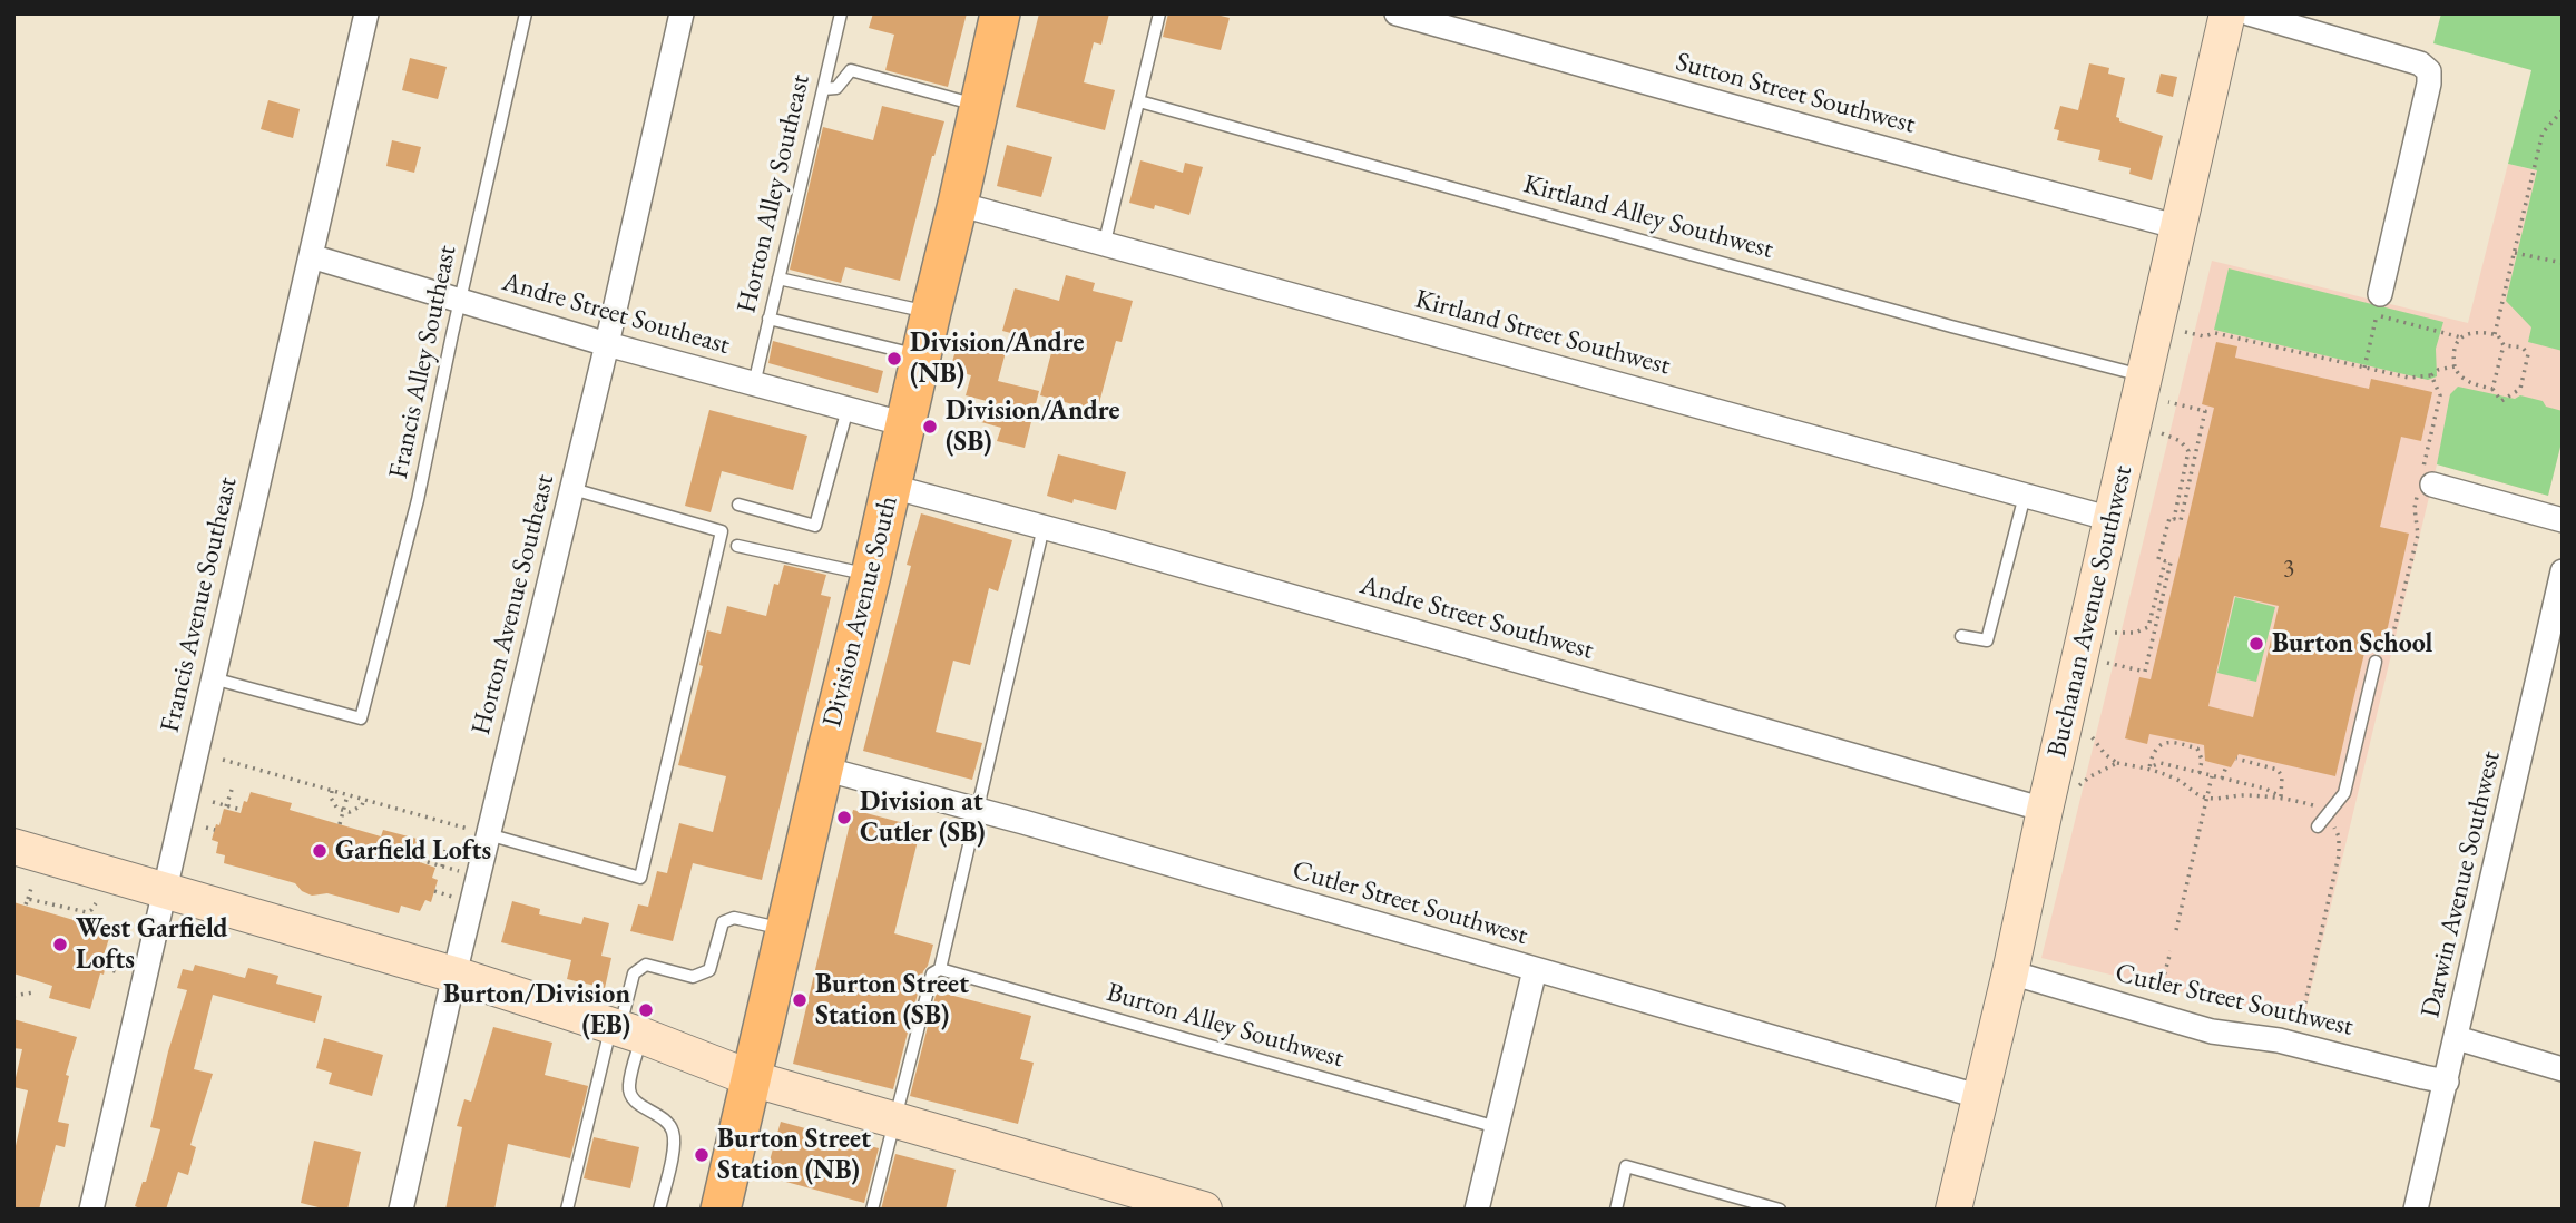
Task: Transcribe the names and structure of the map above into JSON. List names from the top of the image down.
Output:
{
  "streets": {
    "main road": ["Division Avenue South"],
    "street": [
      "Sutton Street Southwest",
      "Andre Street Southeast",
      "Kirtland Street Southwest",
      "Francis Avenue Southeast",
      "Horton Avenue Southeast",
      "Buchanan Avenue Southwest",
      "Andre Street Southwest",
      "Darwin Avenue Southwest",
      "Cutler Street Southwest"
    ],
    "lane": [
      "Horton Alley Southeast",
      "Kirtland Alley Southwest",
      "Francis Alley Southeast",
      "Burton Alley Southwest"
    ]
  },
  "crossings": [
    ["Sutton Street Southwest", "Buchanan Avenue Southwest"],
    ["Horton Alley Southeast", "Andre Street Southeast"],
    ["Kirtland Alley Southwest", "Buchanan Avenue Southwest"],
    ["Andre Street Southeast", "Francis Alley Southeast"],
    ["Andre Street Southeast", "Francis Avenue Southeast"],
    ["Andre Street Southeast", "Horton Avenue Southeast"],
    ["Andre Street Southeast", "Division Avenue South"],
    ["Kirtland Street Southwest", "Division Avenue South"],
    ["Kirtland Street Southwest", "Buchanan Avenue Southwest"],
    ["Francis Alley Southeast", "Francis Avenue Southeast"],
    ["Division Avenue South", "Andre Street Southwest"],
    ["Division Avenue South", "Cutler Street Southwest"],
    ["Buchanan Avenue Southwest", "Andre Street Southwest"],
    ["Buchanan Avenue Southwest", "Cutler Street Southwest"],
    ["Darwin Avenue Southwest", "Cutler Street Southwest"]
  ],
  "places": [
    "Division/Andre (NB)",
    "Division/Andre (SB)",
    "Burton School",
    "Division at Cutler (SB)",
    "Garfield Lofts",
    "West Garfield Lofts",
    "Burton Street Station (SB)",
    "Burton/Division (EB)",
    "Burton Street Station (NB)"
  ],
  "house_numbers": ["3"]
}
